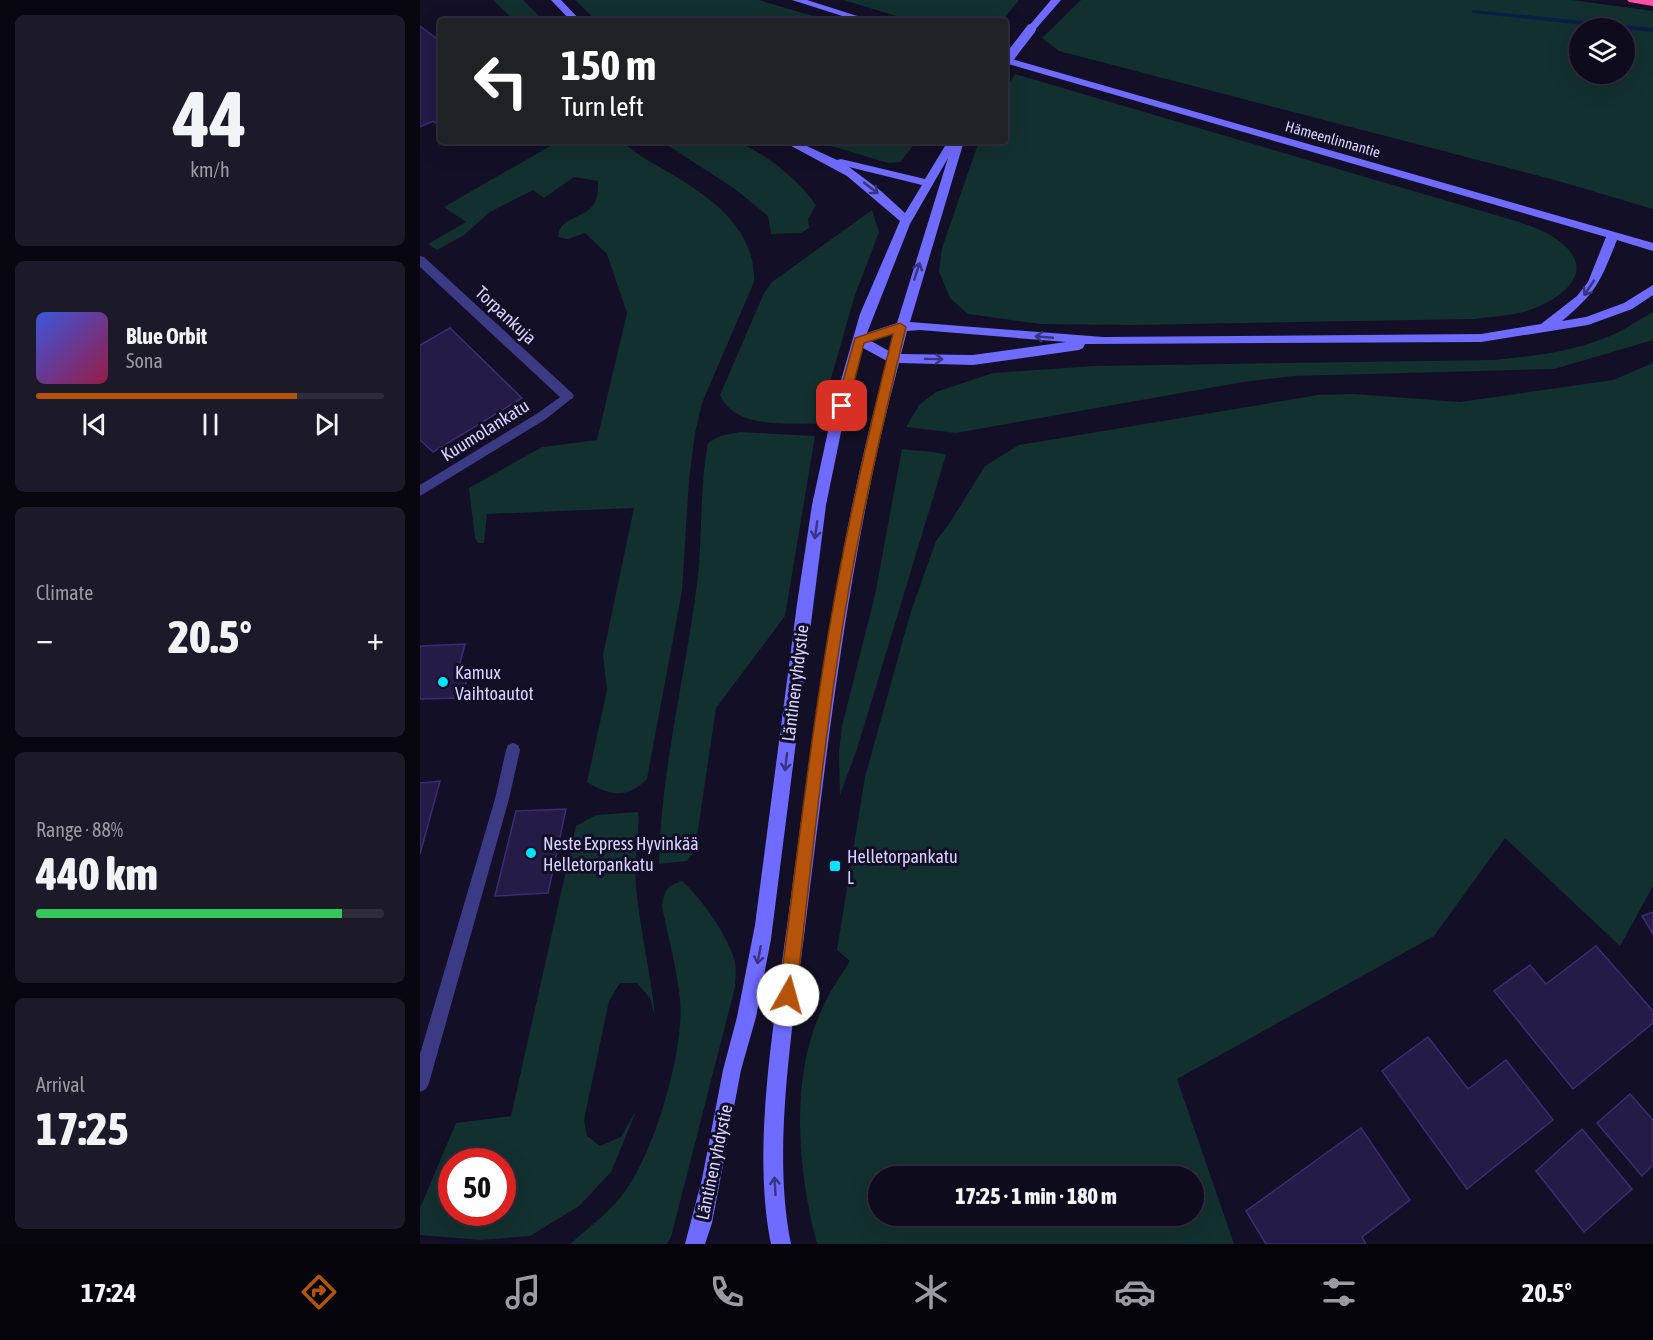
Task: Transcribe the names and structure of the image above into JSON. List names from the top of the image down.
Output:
{
  "streets": {
    "main road": ["Hämeenlinnantie", "Läntinen yhdystie"],
    "street": ["Torpankuja"],
    "lane": ["Kuumolankatu"]
  },
  "crossings": [
    ["Torpankuja", "Kuumolankatu"]
  ],
  "places": {
    "other": ["Kamux Vaihtoautot", "Neste Express Hyvinkää Helletorpankatu"],
    "transit": ["Helletorpankatu L"]
  },
  "page": {
    "tile": [
      ["44", "km/h"],
      "Climate",
      ["Range · 88%", "440 km"],
      ["Arrival", "17:25"]
    ],
    "turn": ["150 m", "Turn left"],
    "song": ["Blue Orbit", "Sona"],
    "heat": ["−", "20.5°", "+"],
    "limit": "50",
    "trip": "17:25 · 1 min · 180 m",
    "tabs": ["17:24", "20.5°"]
  }
}
